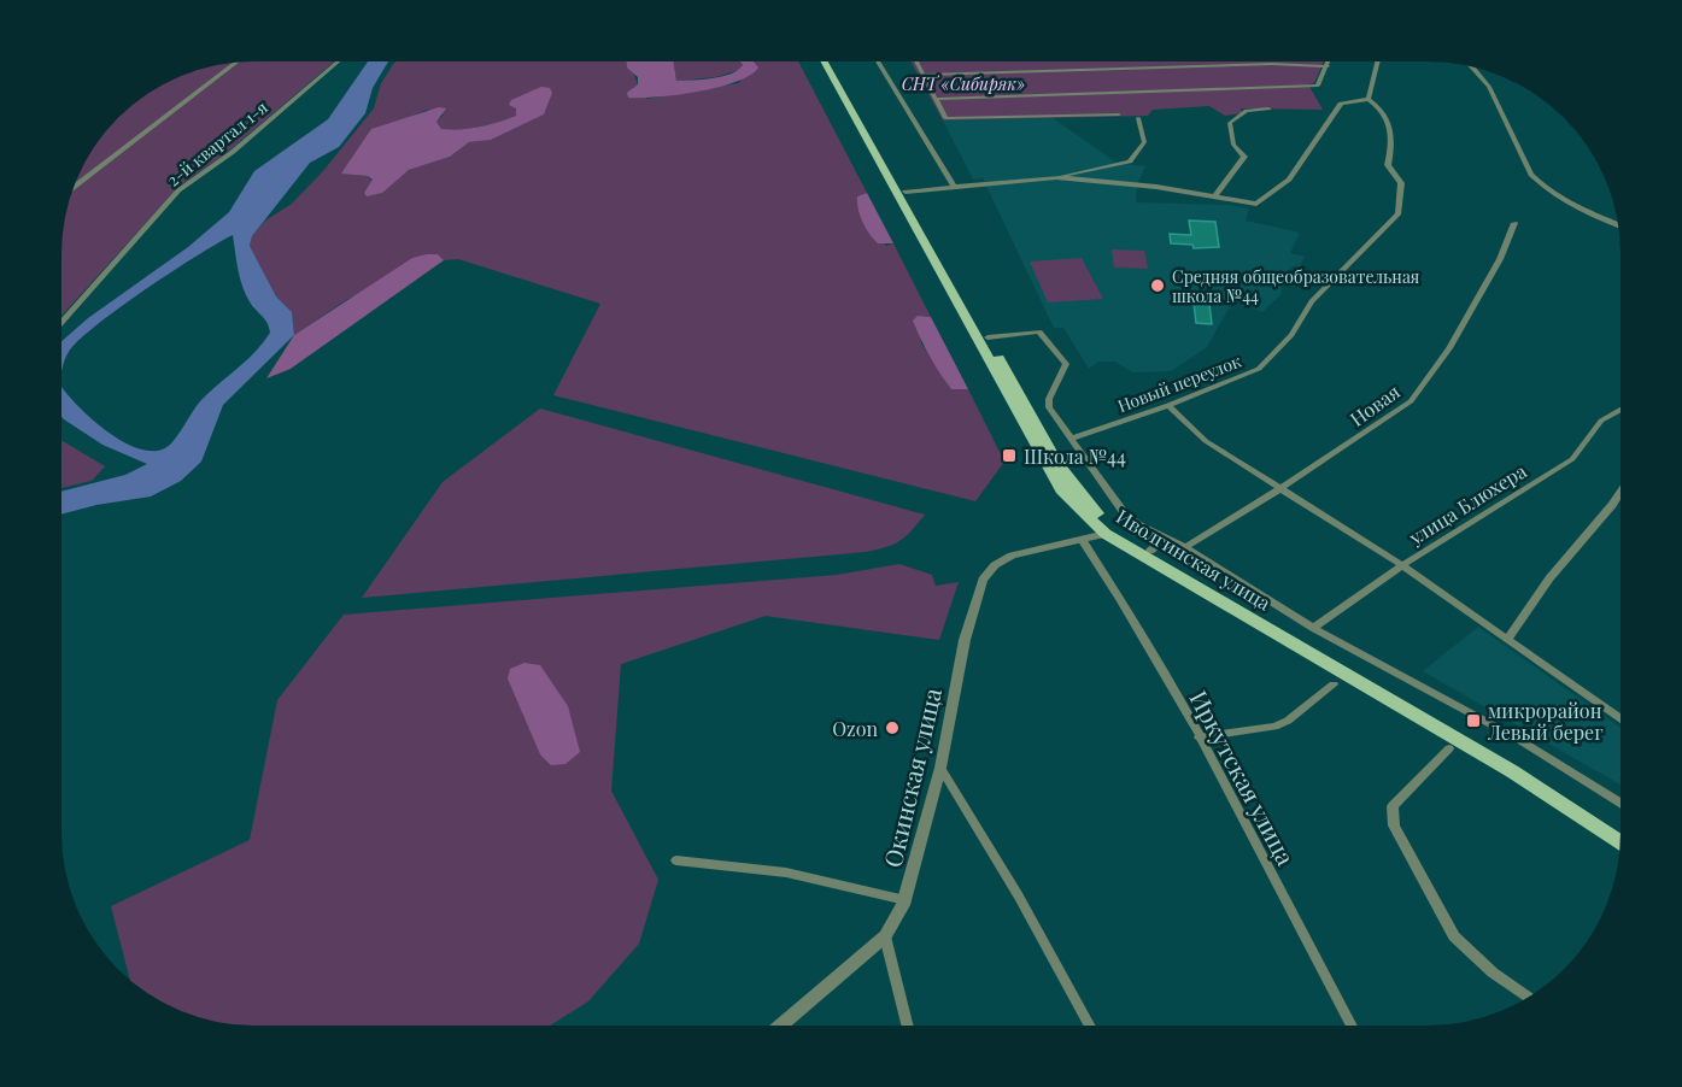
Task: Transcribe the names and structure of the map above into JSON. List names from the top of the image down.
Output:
{
  "streets": {
    "main road": ["Иволгинская улица"],
    "street": [
      "2-й квартал 1-я",
      "Новый переулок",
      "Новая",
      "улица Блюхера",
      "Окинская улица",
      "Иркутская улица"
    ]
  },
  "crossings": [
    ["Иволгинская улица", "Окинская улица"],
    ["Окинская улица", "Иркутская улица"]
  ],
  "parks": ["СНТ «Сибиряк»"],
  "places": {
    "other": ["Средняя общеобразовательная школа №44", "Ozon"],
    "transit": ["Школа №44", "микрорайон Левый берег"]
  }
}
